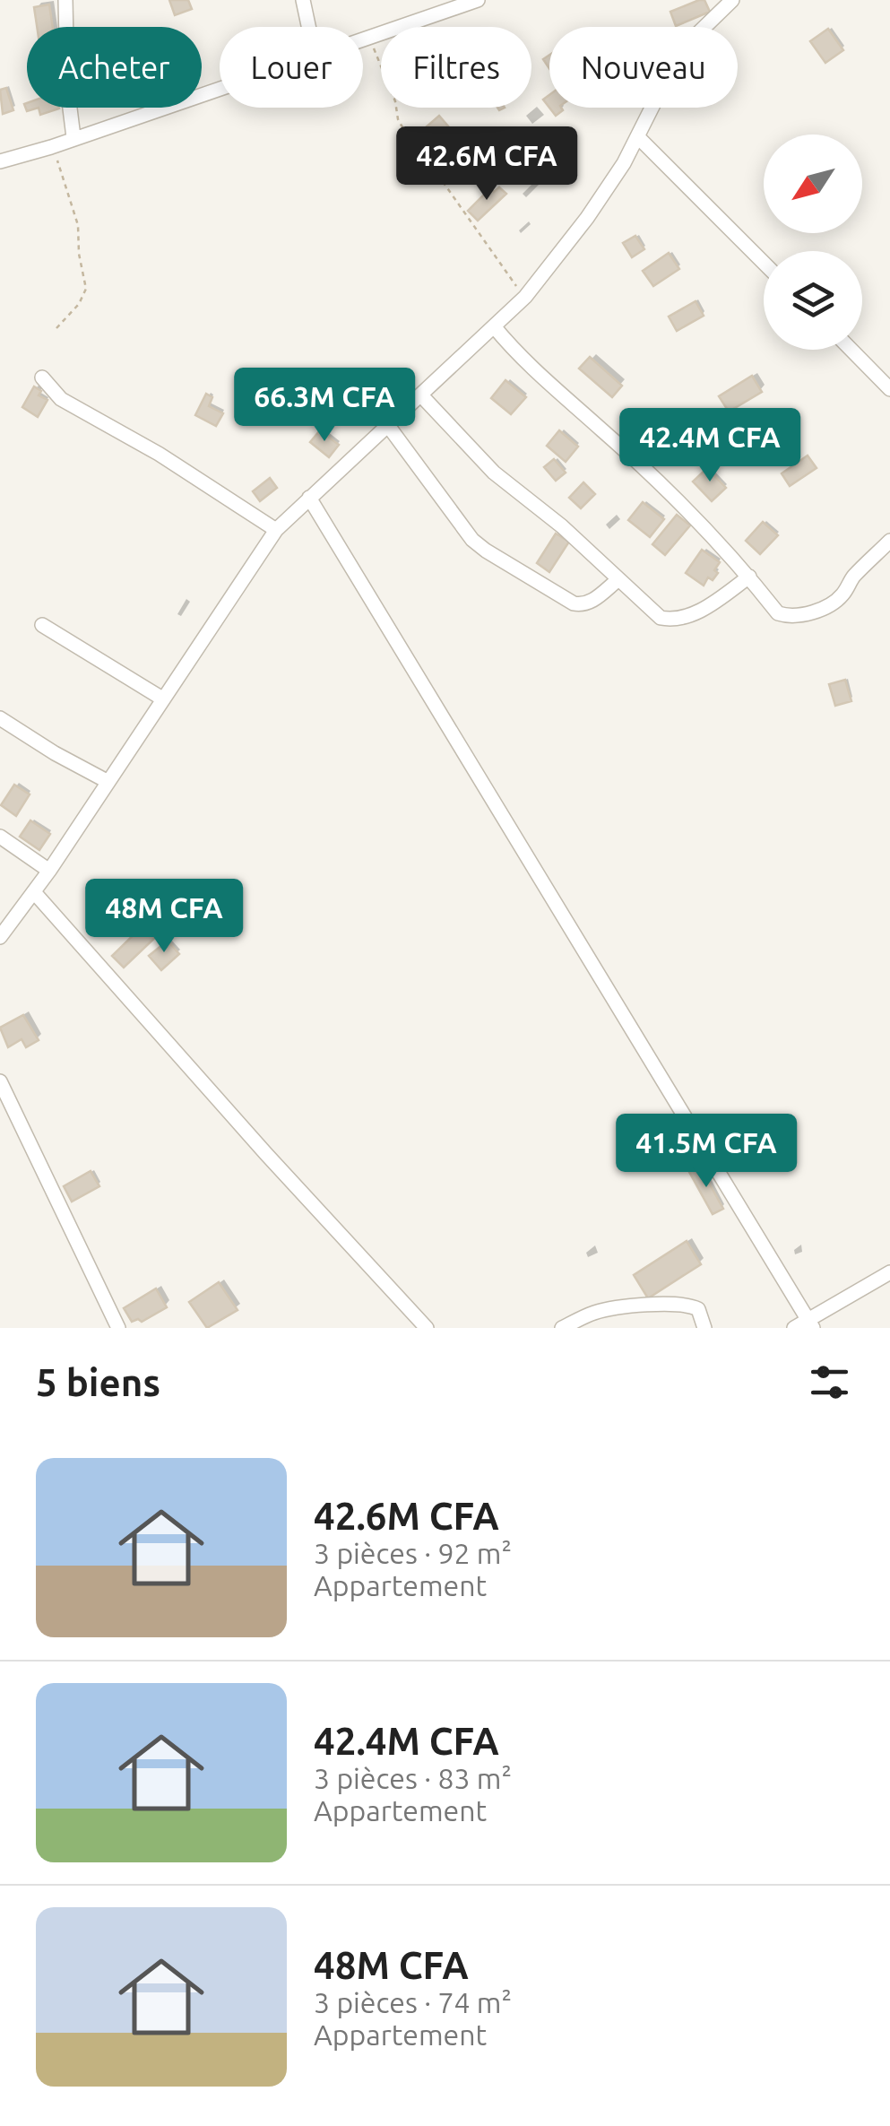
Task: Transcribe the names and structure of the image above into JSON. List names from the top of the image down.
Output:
{
  "north": "bottom left",
  "page": {
    "chip": [
      "Acheter",
      "Louer",
      "Filtres",
      "Nouveau"
    ],
    "price": [
      "42.6M CFA",
      "66.3M CFA",
      "42.4M CFA",
      "48M CFA",
      "41.5M CFA"
    ],
    "heading": "5 biens",
    "list": [
      {
        "name": "42.6M CFA",
        "note": "3 pièces · 92 m² · Appartement"
      },
      {
        "name": "42.4M CFA",
        "note": "3 pièces · 83 m² · Appartement"
      },
      {
        "name": "48M CFA",
        "note": "3 pièces · 74 m² · Appartement"
      }
    ]
  }
}
